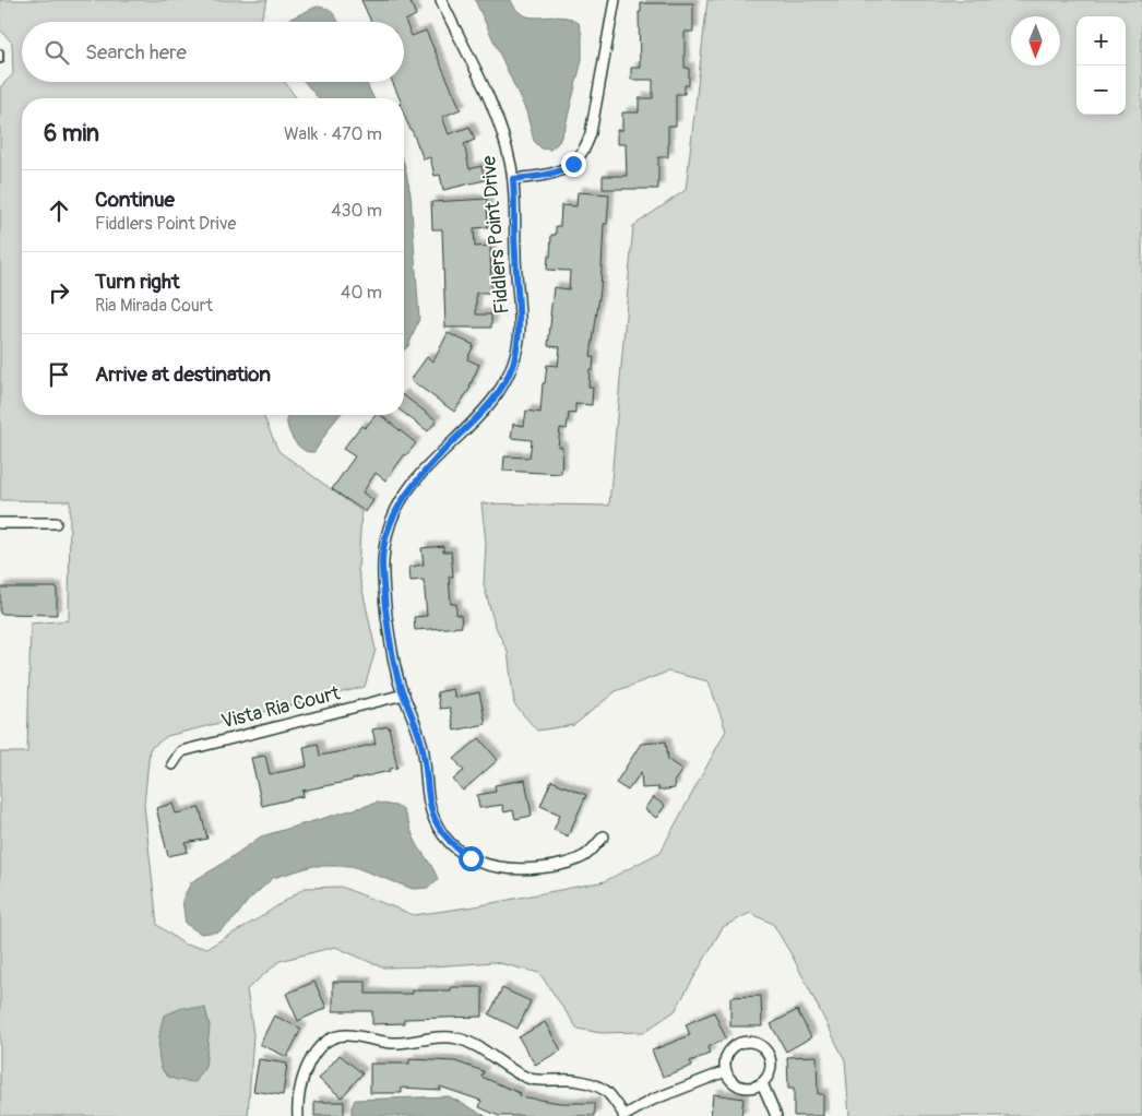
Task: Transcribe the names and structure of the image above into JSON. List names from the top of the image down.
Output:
{
  "streets": {
    "street": ["Fiddlers Point Drive", "Vista Ria Court"]
  },
  "crossings": [
    ["Fiddlers Point Drive", "Vista Ria Court"]
  ],
  "north": "bottom",
  "page": {
    "map_buttons": ["+", "−"],
    "search": "Search here",
    "heading": ["6 min", "Walk · 470 m"],
    "list": [
      ["Continue", "Fiddlers Point Drive", "430 m"],
      ["Turn right", "Ria Mirada Court", "40 m"],
      "Arrive at destination"
    ]
  }
}
